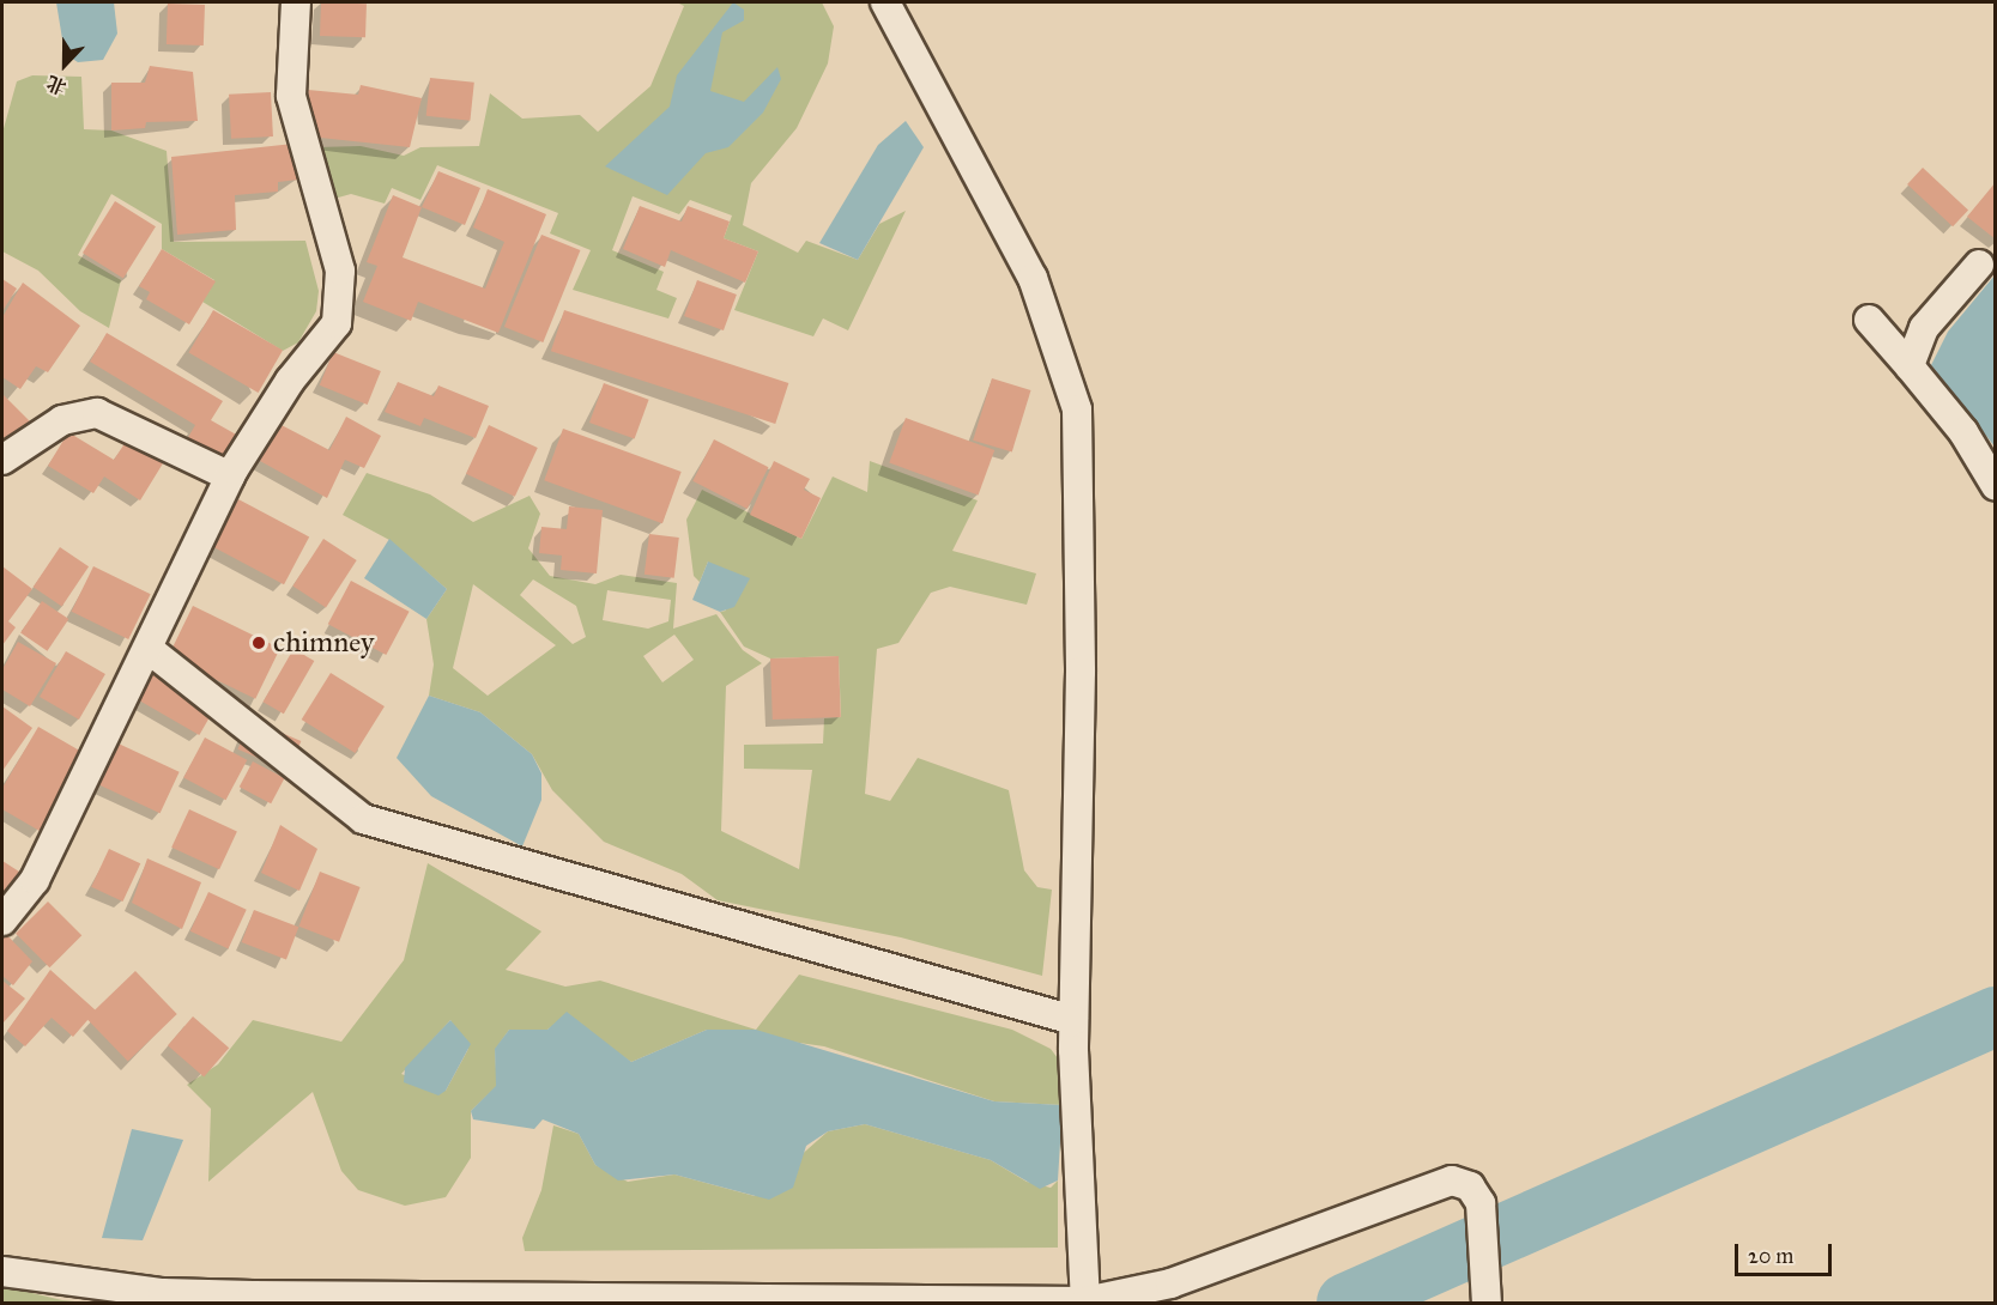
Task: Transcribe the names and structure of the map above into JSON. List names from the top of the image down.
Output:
{
  "places": ["chimney"],
  "scale_bar": "20 m",
  "north": "bottom"
}
